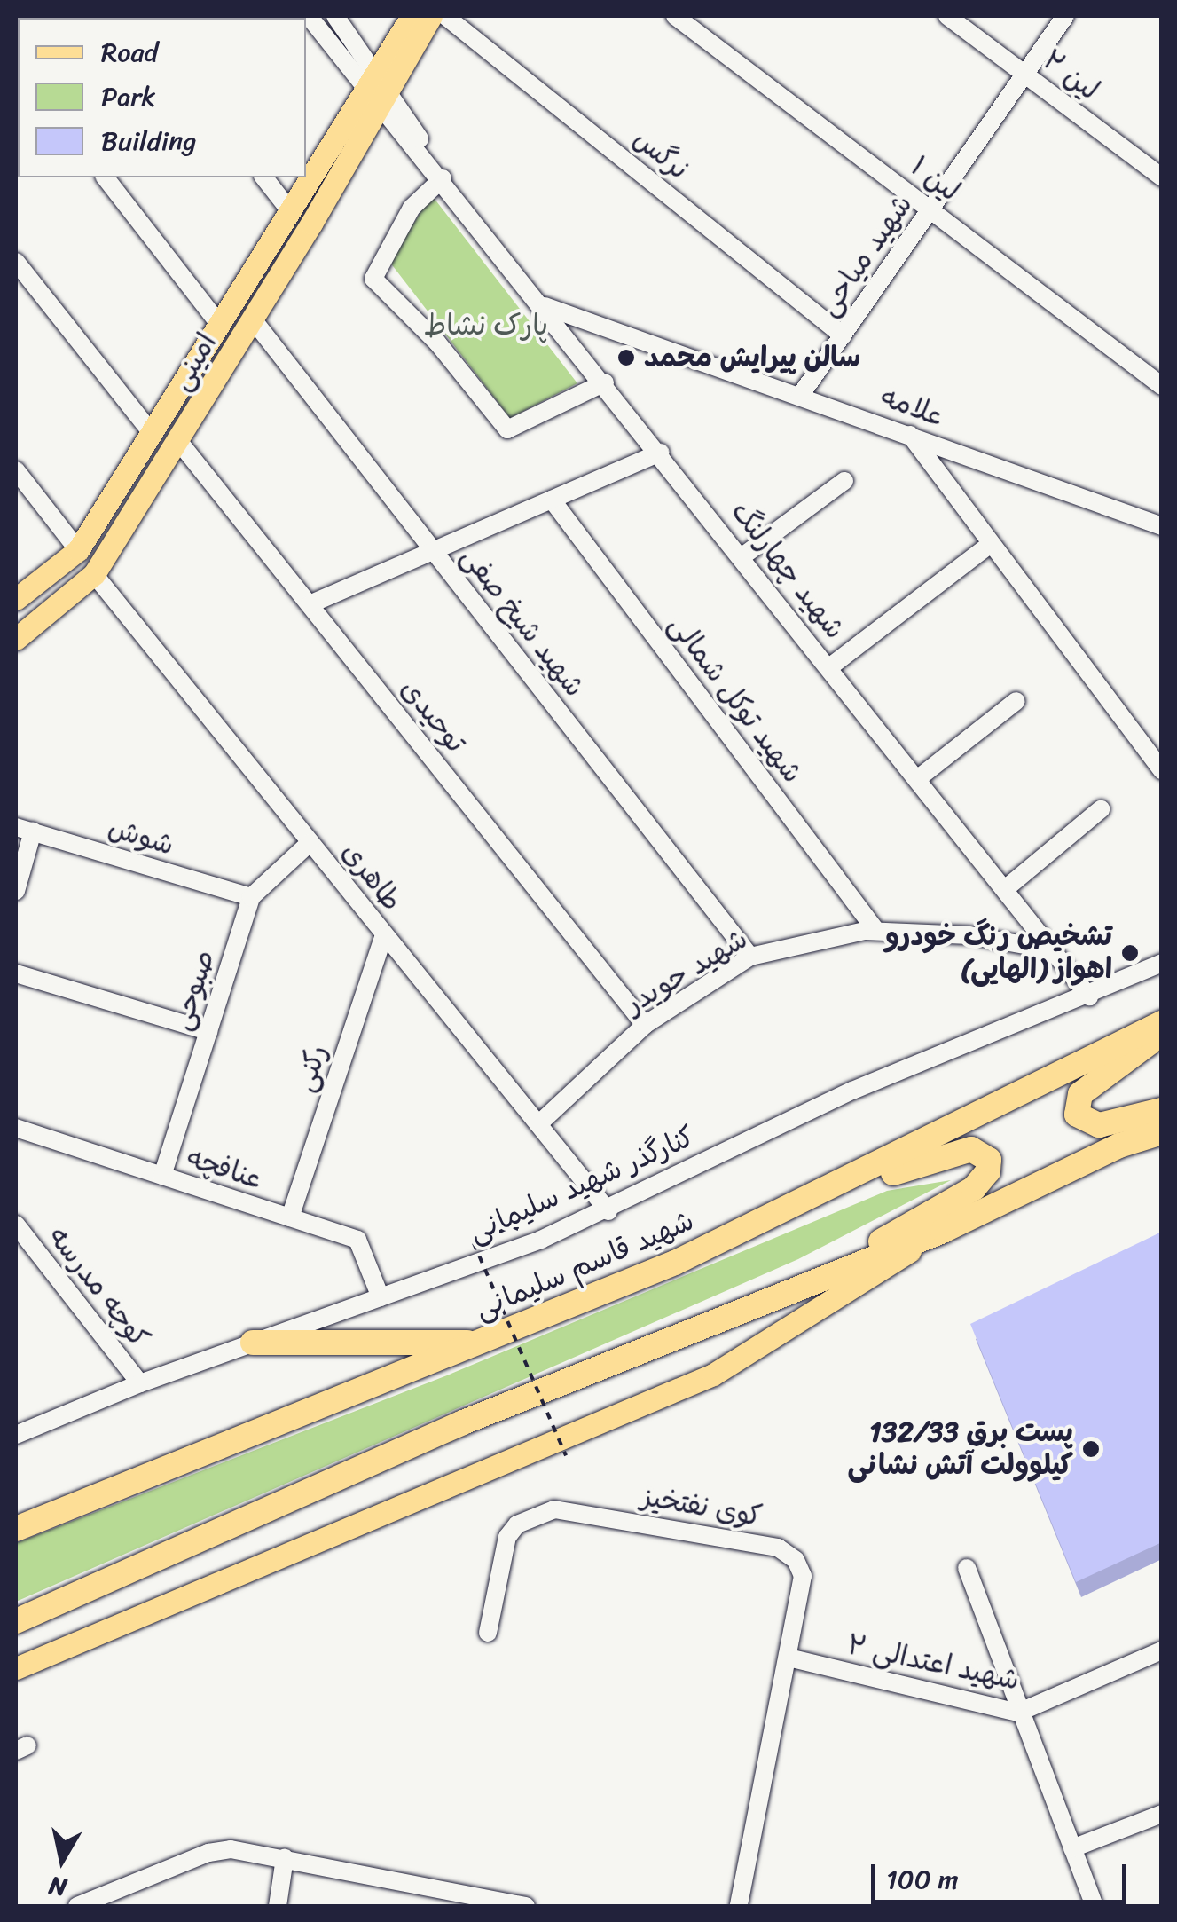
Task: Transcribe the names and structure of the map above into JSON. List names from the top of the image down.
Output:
{
  "streets": {
    "highway": ["شهید قاسم سلیمانی"],
    "main road": ["امینی"],
    "street": [
      "لین ۲",
      "نرگس",
      "لین ۱",
      "شهید میاحی",
      "علامه",
      "شهید چهارلنگ",
      "شهید شیخ صفی",
      "شهید توکل شمالی",
      "توحیدی",
      "شوش",
      "طاهری",
      "شهید حویدر",
      "صبوحی",
      "رکنی",
      "عنافچه",
      "کنارگذر شهید سلیمانی",
      "کوچه مدرسه",
      "کوی نفتخیز",
      "شهید اعتدالی ۲"
    ]
  },
  "crossings": [
    ["لین ۲", "شهید میاحی"],
    ["نرگس", "شهید میاحی"],
    ["لین ۱", "شهید میاحی"],
    ["شهید میاحی", "علامه"],
    ["امینی", "شهید چهارلنگ"],
    ["امینی", "شهید شیخ صفی"],
    ["امینی", "توحیدی"],
    ["امینی", "طاهری"],
    ["علامه", "شهید چهارلنگ"],
    ["شهید چهارلنگ", "شهید حویدر"],
    ["شهید چهارلنگ", "کنارگذر شهید سلیمانی"],
    ["شهید شیخ صفی", "شهید حویدر"],
    ["شهید توکل شمالی", "شهید حویدر"],
    ["توحیدی", "شهید حویدر"],
    ["شوش", "صبوحی"],
    ["طاهری", "شهید حویدر"],
    ["طاهری", "صبوحی"],
    ["طاهری", "رکنی"],
    ["طاهری", "کنارگذر شهید سلیمانی"],
    ["صبوحی", "عنافچه"],
    ["رکنی", "عنافچه"],
    ["عنافچه", "کنارگذر شهید سلیمانی"],
    ["کنارگذر شهید سلیمانی", "کوچه مدرسه"],
    ["کوی نفتخیز", "شهید اعتدالی ۲"]
  ],
  "parks": ["پارک نشاط"],
  "places": ["سالن پیرایش محمد", "تشخیص رنگ خودرو اهواز (الهایی)", "پست برق 132/33 کیلوولت آتش نشانی"],
  "legend": ["Road", "Park", "Building"],
  "scale_bar": "100 m",
  "north": "bottom"
}
